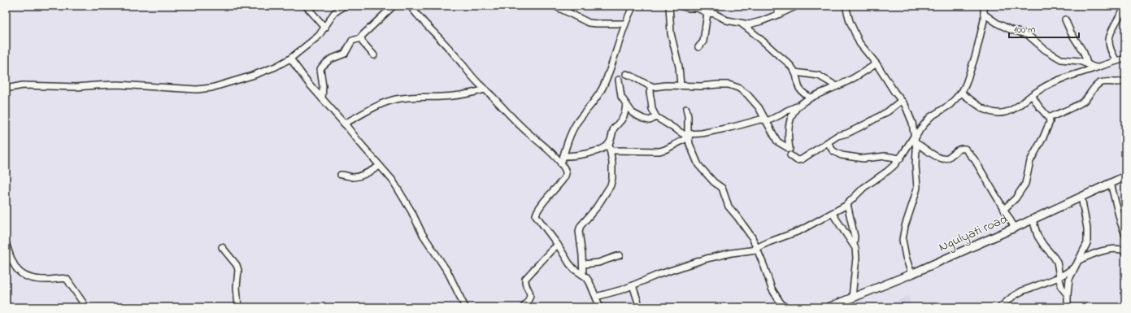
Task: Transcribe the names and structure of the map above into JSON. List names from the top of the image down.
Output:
{
  "streets": {
    "main road": ["Ngulyati road"]
  },
  "scale_bar": "100 m"
}
